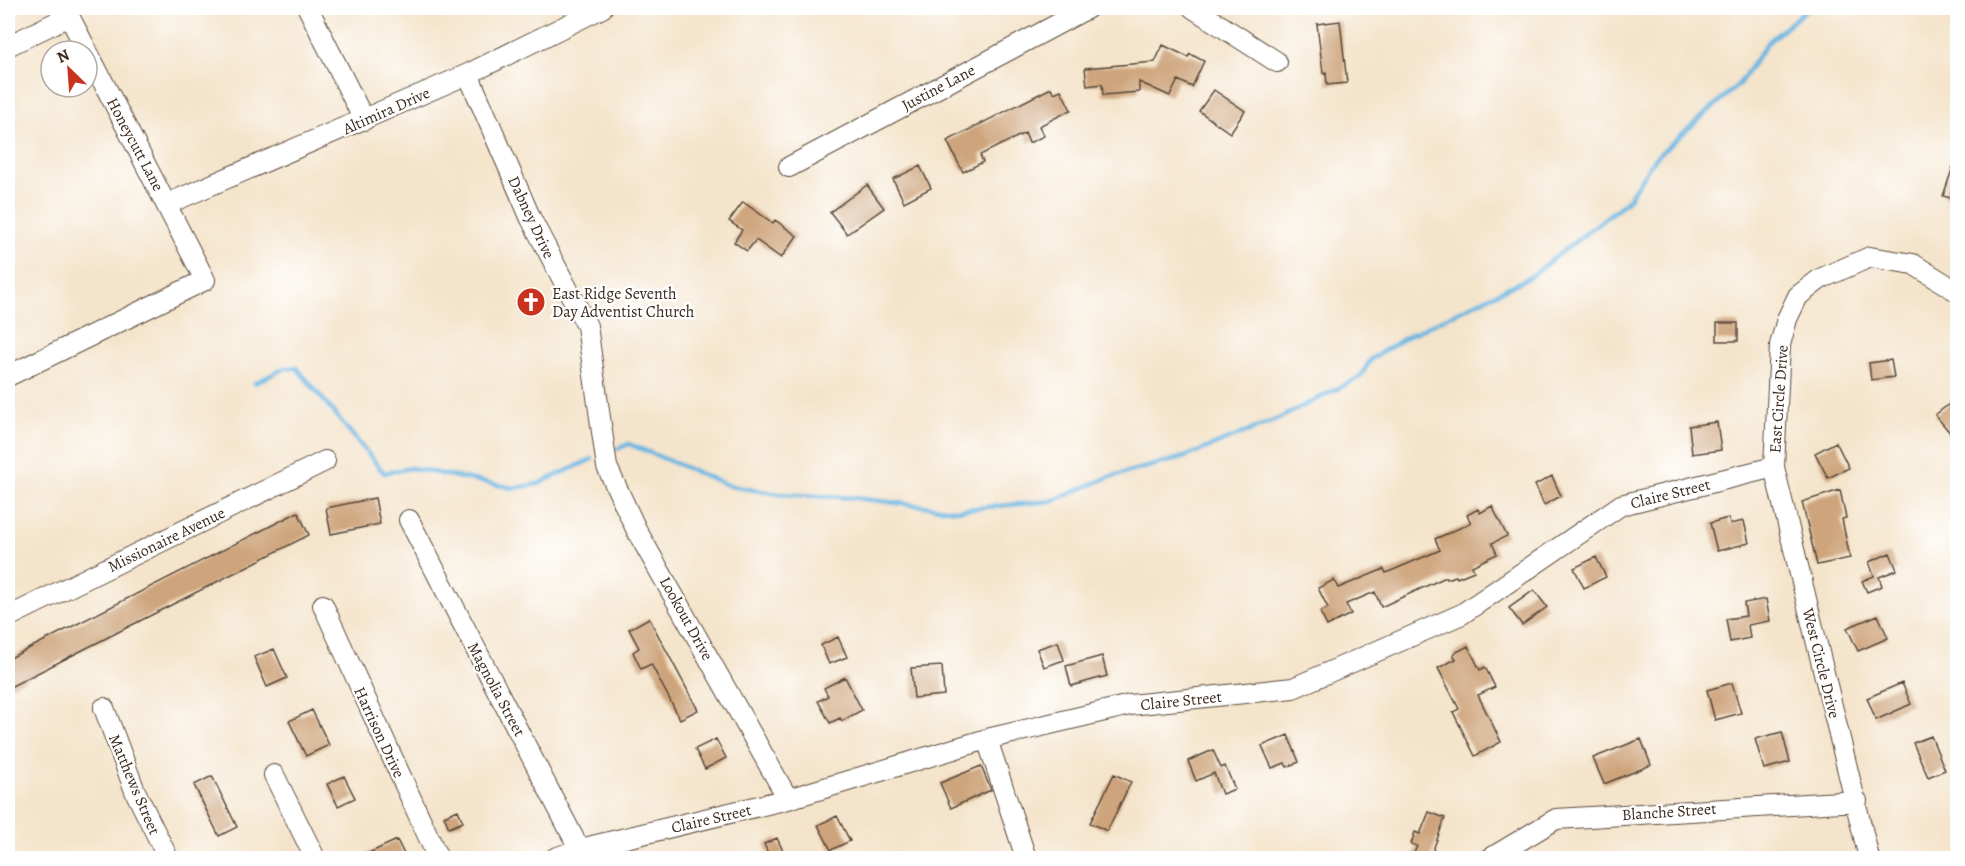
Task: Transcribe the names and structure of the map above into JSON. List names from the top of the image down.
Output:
{
  "streets": {
    "street": [
      "Justine Lane",
      "Altimira Drive",
      "Honeycutt Lane",
      "Dabney Drive",
      "East Circle Drive",
      "Claire Street",
      "Missionaire Avenue",
      "Lookout Drive",
      "West Circle Drive",
      "Magnolia Street",
      "Harrison Drive",
      "Matthews Street",
      "Blanche Street"
    ]
  },
  "crossings": [
    ["Altimira Drive", "Honeycutt Lane"],
    ["Altimira Drive", "Dabney Drive"],
    ["Dabney Drive", "Lookout Drive"],
    ["East Circle Drive", "Claire Street"],
    ["East Circle Drive", "West Circle Drive"],
    ["Claire Street", "Lookout Drive"],
    ["Claire Street", "West Circle Drive"],
    ["Claire Street", "Magnolia Street"],
    ["West Circle Drive", "Blanche Street"]
  ],
  "places": {
    "church": ["East Ridge Seventh Day Adventist Church"]
  },
  "north": "top left"
}
